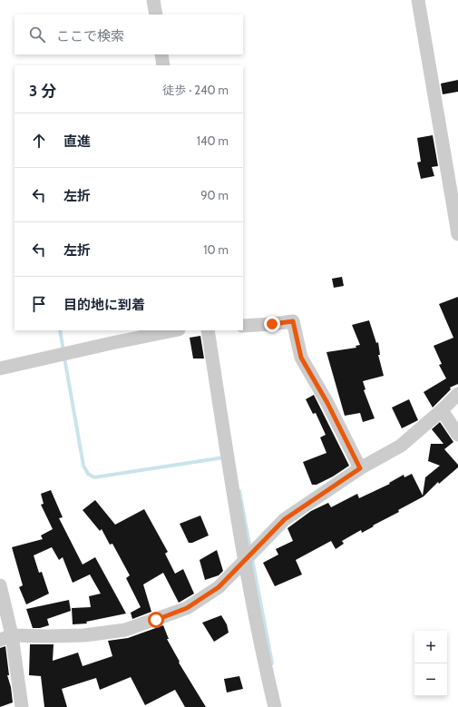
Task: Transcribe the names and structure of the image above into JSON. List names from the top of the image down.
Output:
{
  "page": {
    "search": "ここで検索",
    "heading": ["3 分", "徒歩 · 240 m"],
    "list": [
      ["直進", "140 m"],
      ["左折", "90 m"],
      ["左折", "10 m"],
      "目的地に到着"
    ],
    "map_buttons": ["+", "−"]
  }
}
